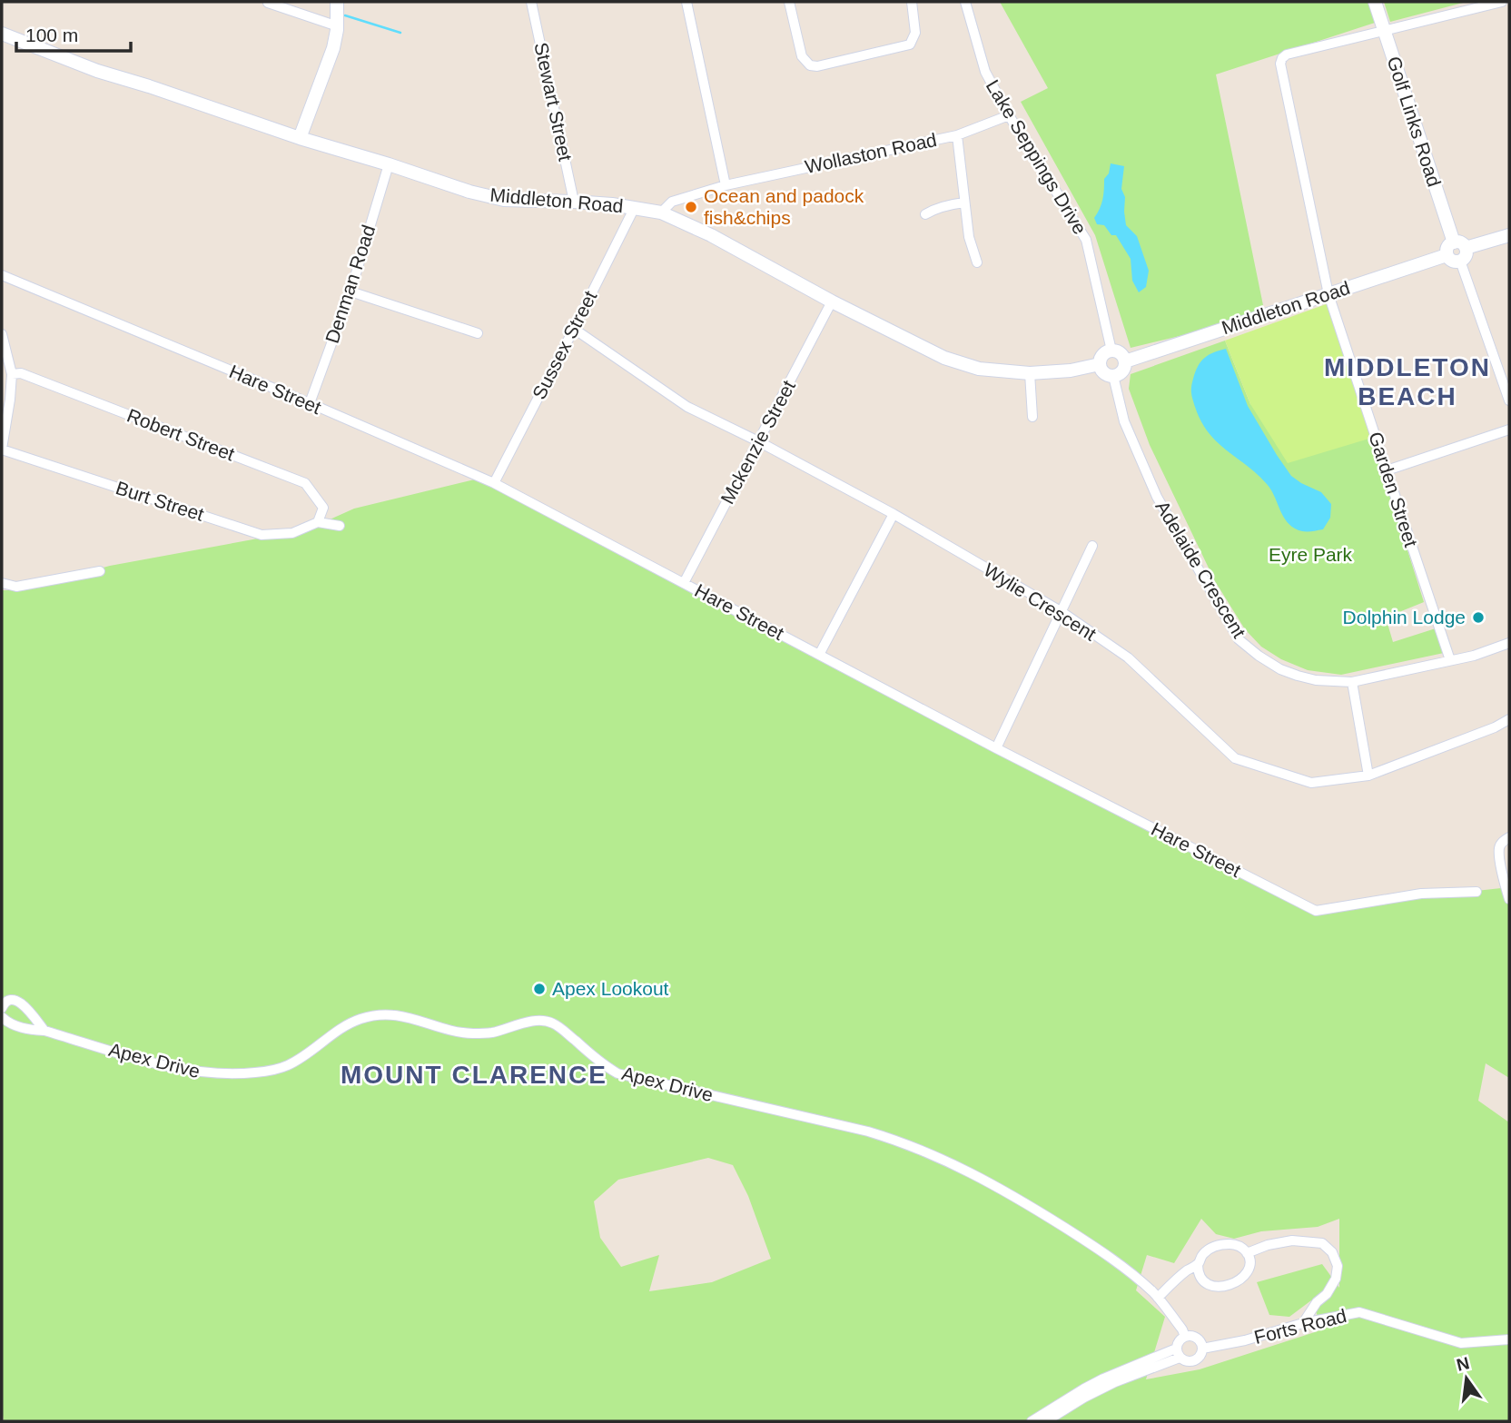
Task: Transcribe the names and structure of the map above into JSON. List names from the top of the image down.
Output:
{
  "streets": {
    "main road": ["Golf Links Road", "Middleton Road"],
    "street": [
      "Stewart Street",
      "Wollaston Road",
      "Lake Seppings Drive",
      "Denman Road",
      "Sussex Street",
      "Hare Street",
      "Robert Street",
      "Mckenzie Street",
      "Garden Street",
      "Burt Street",
      "Adelaide Crescent",
      "Wylie Crescent",
      "Apex Drive",
      "Forts Road"
    ]
  },
  "crossings": [
    ["Stewart Street", "Middleton Road"],
    ["Golf Links Road", "Middleton Road"],
    ["Golf Links Road", "Garden Street"],
    ["Wollaston Road", "Lake Seppings Drive"],
    ["Wollaston Road", "Middleton Road"],
    ["Lake Seppings Drive", "Middleton Road"],
    ["Lake Seppings Drive", "Adelaide Crescent"],
    ["Middleton Road", "Denman Road"],
    ["Middleton Road", "Sussex Street"],
    ["Middleton Road", "Mckenzie Street"],
    ["Middleton Road", "Garden Street"],
    ["Middleton Road", "Adelaide Crescent"],
    ["Denman Road", "Hare Street"],
    ["Sussex Street", "Hare Street"],
    ["Sussex Street", "Wylie Crescent"],
    ["Hare Street", "Mckenzie Street"],
    ["Robert Street", "Burt Street"],
    ["Mckenzie Street", "Wylie Crescent"],
    ["Garden Street", "Adelaide Crescent"],
    ["Apex Drive", "Forts Road"]
  ],
  "districts": ["MIDDLETON BEACH", "MOUNT CLARENCE"],
  "parks": ["Eyre Park"],
  "places": ["Ocean and padock fish&chips", "Dolphin Lodge", "Apex Lookout"],
  "scale_bar": "100 m",
  "north": "top"
}
